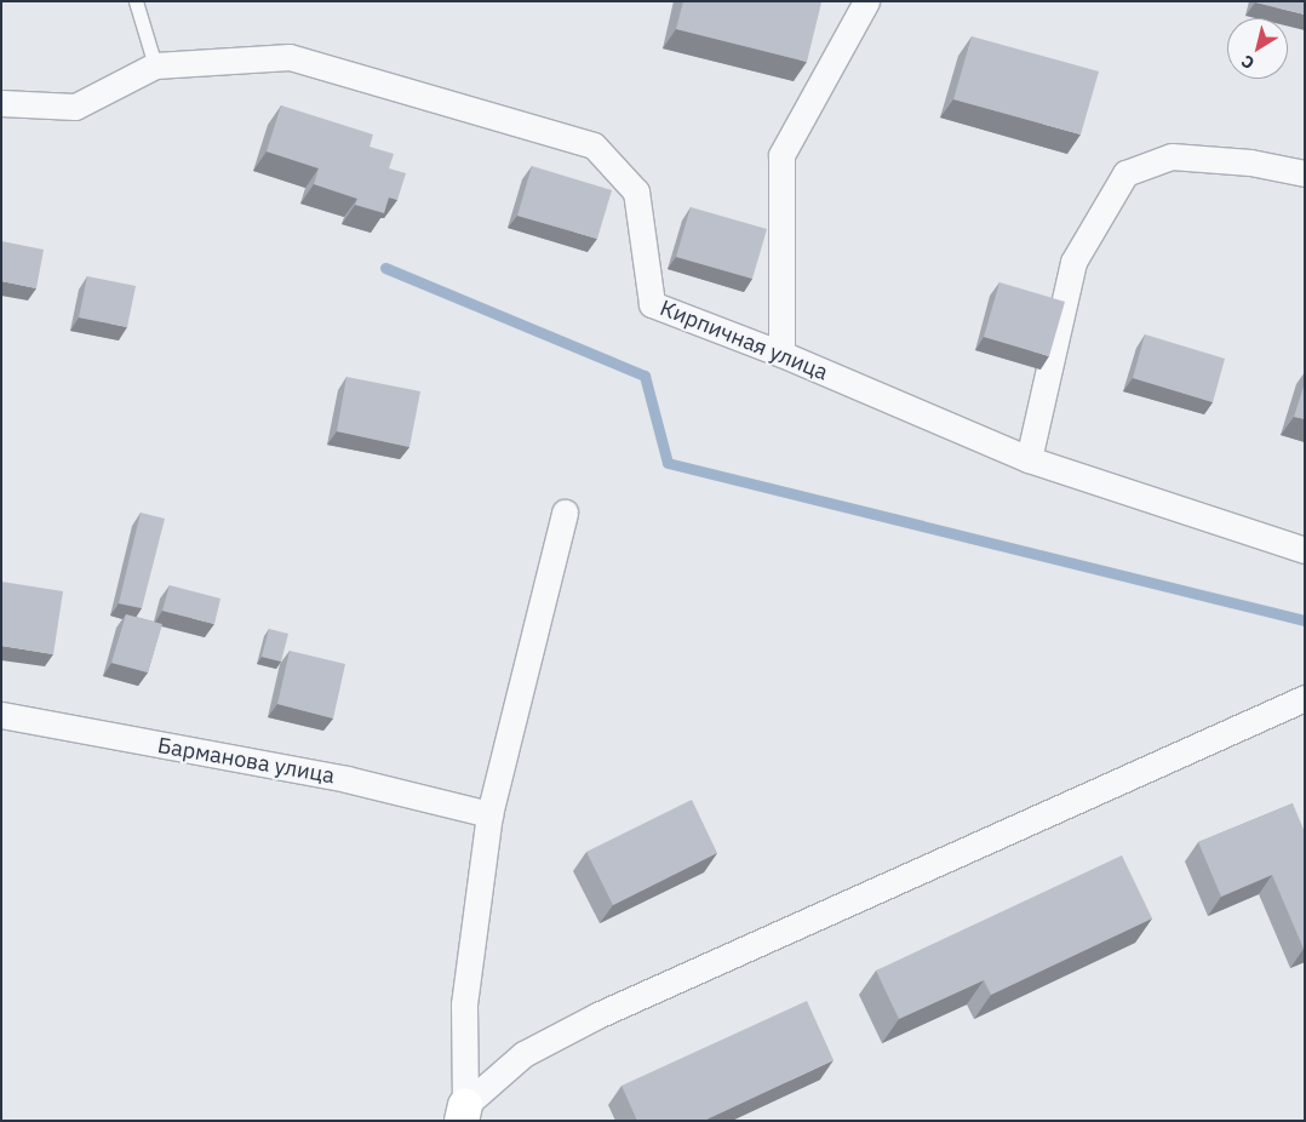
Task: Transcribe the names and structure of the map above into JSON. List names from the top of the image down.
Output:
{
  "streets": {
    "street": ["Кирпичная улица", "Барманова улица"]
  },
  "north": "bottom left"
}
